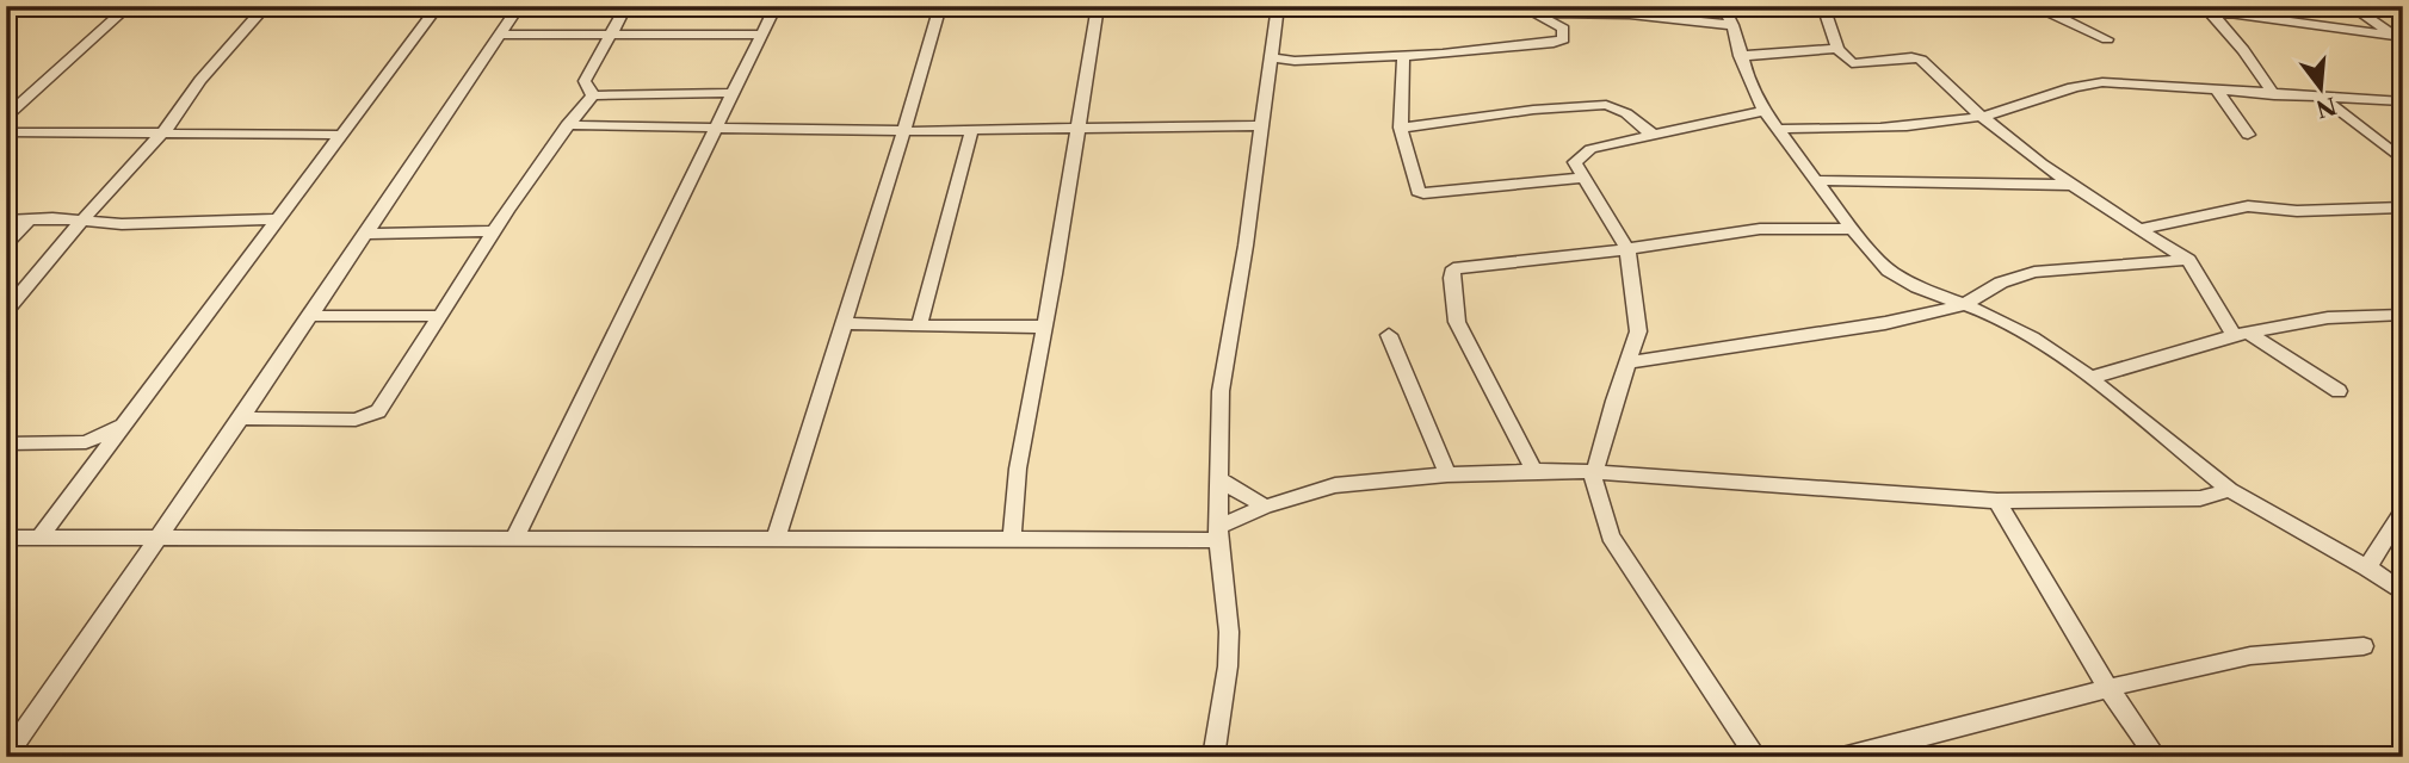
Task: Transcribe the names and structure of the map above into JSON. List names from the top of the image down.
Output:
{
  "north": "bottom"
}
